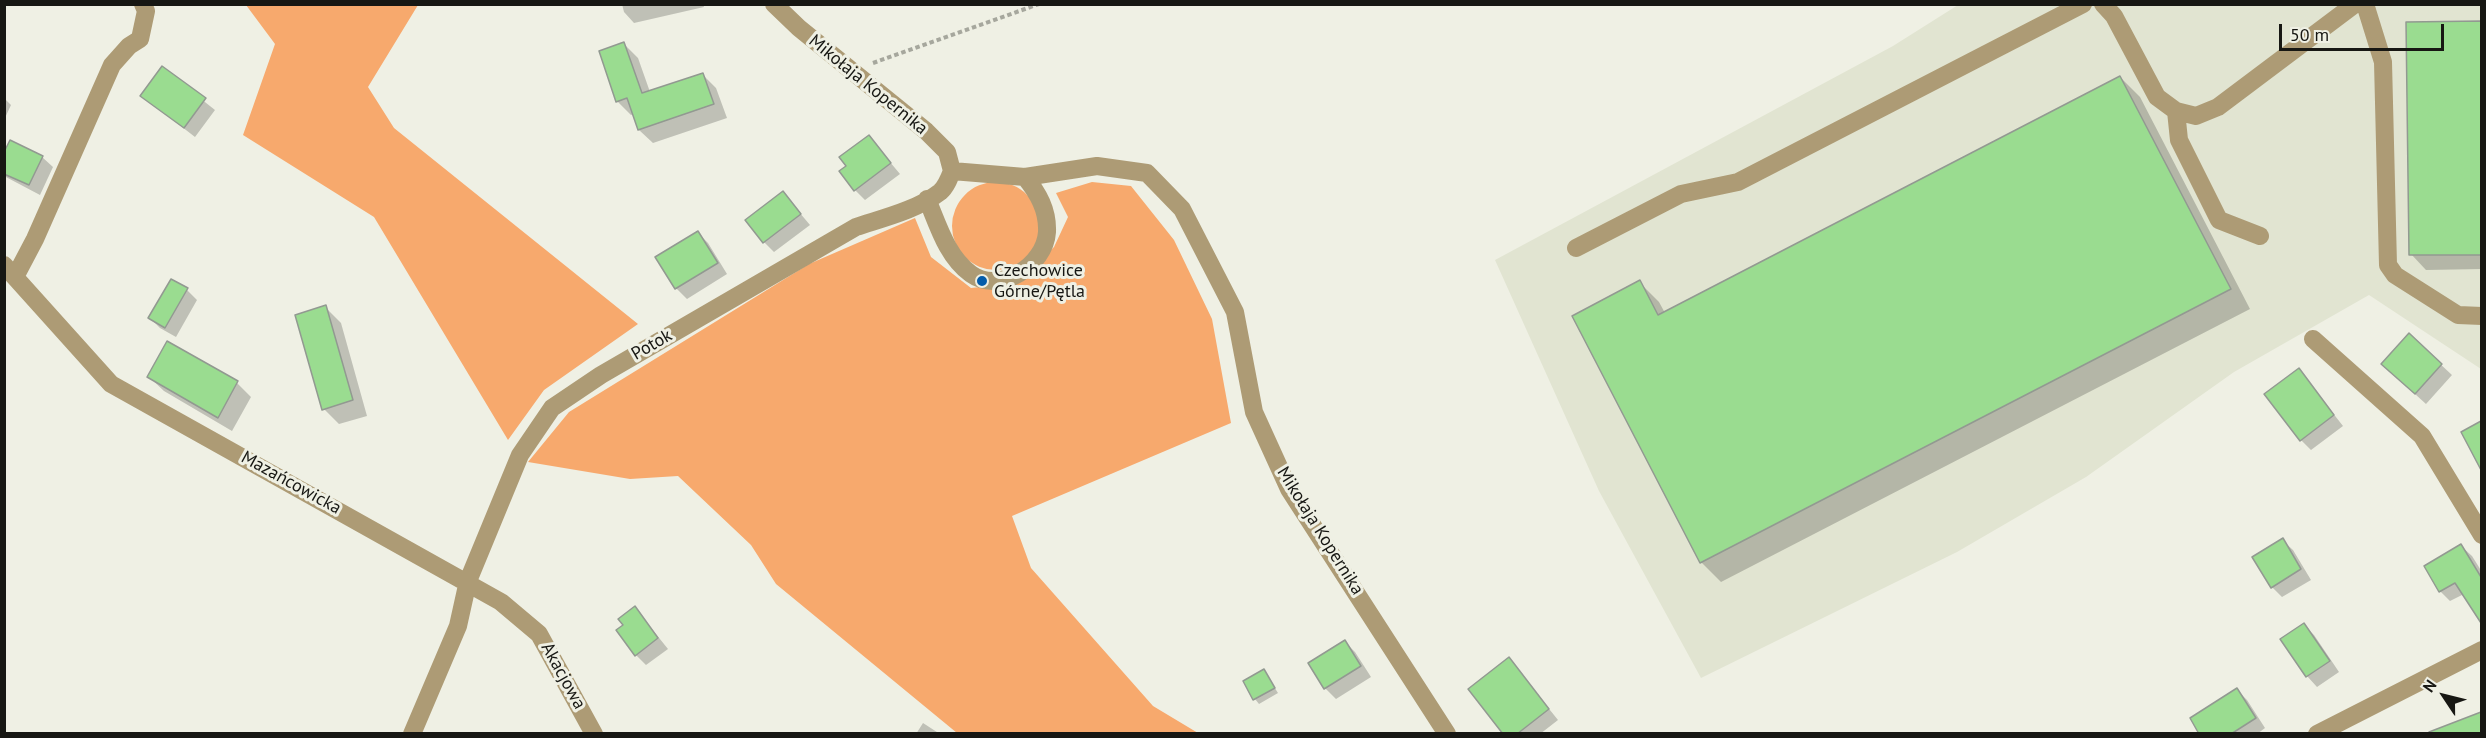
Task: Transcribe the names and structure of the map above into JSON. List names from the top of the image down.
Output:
{
  "streets": {
    "street": [
      "Mikołaja Kopernika",
      "Potok",
      "Mazańcowicka",
      "Akacjowa"
    ]
  },
  "crossings": [
    ["Mikołaja Kopernika", "Potok"],
    ["Potok", "Mazańcowicka"],
    ["Potok", "Akacjowa"],
    ["Mazańcowicka", "Akacjowa"]
  ],
  "places": ["Czechowice Górne/Pętla"],
  "scale_bar": "50 m",
  "north": "top left"
}
